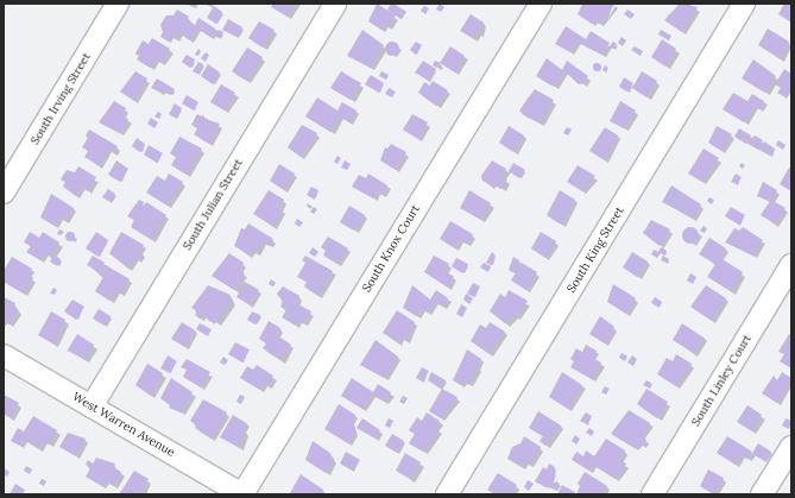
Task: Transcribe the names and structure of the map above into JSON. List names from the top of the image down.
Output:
{
  "streets": {
    "street": [
      "South Irving Street",
      "South Julian Street",
      "South Knox Court",
      "South King Street",
      "South Linley Court",
      "West Warren Avenue"
    ]
  },
  "crossings": [
    ["South Julian Street", "West Warren Avenue"],
    ["South Knox Court", "West Warren Avenue"]
  ]
}
